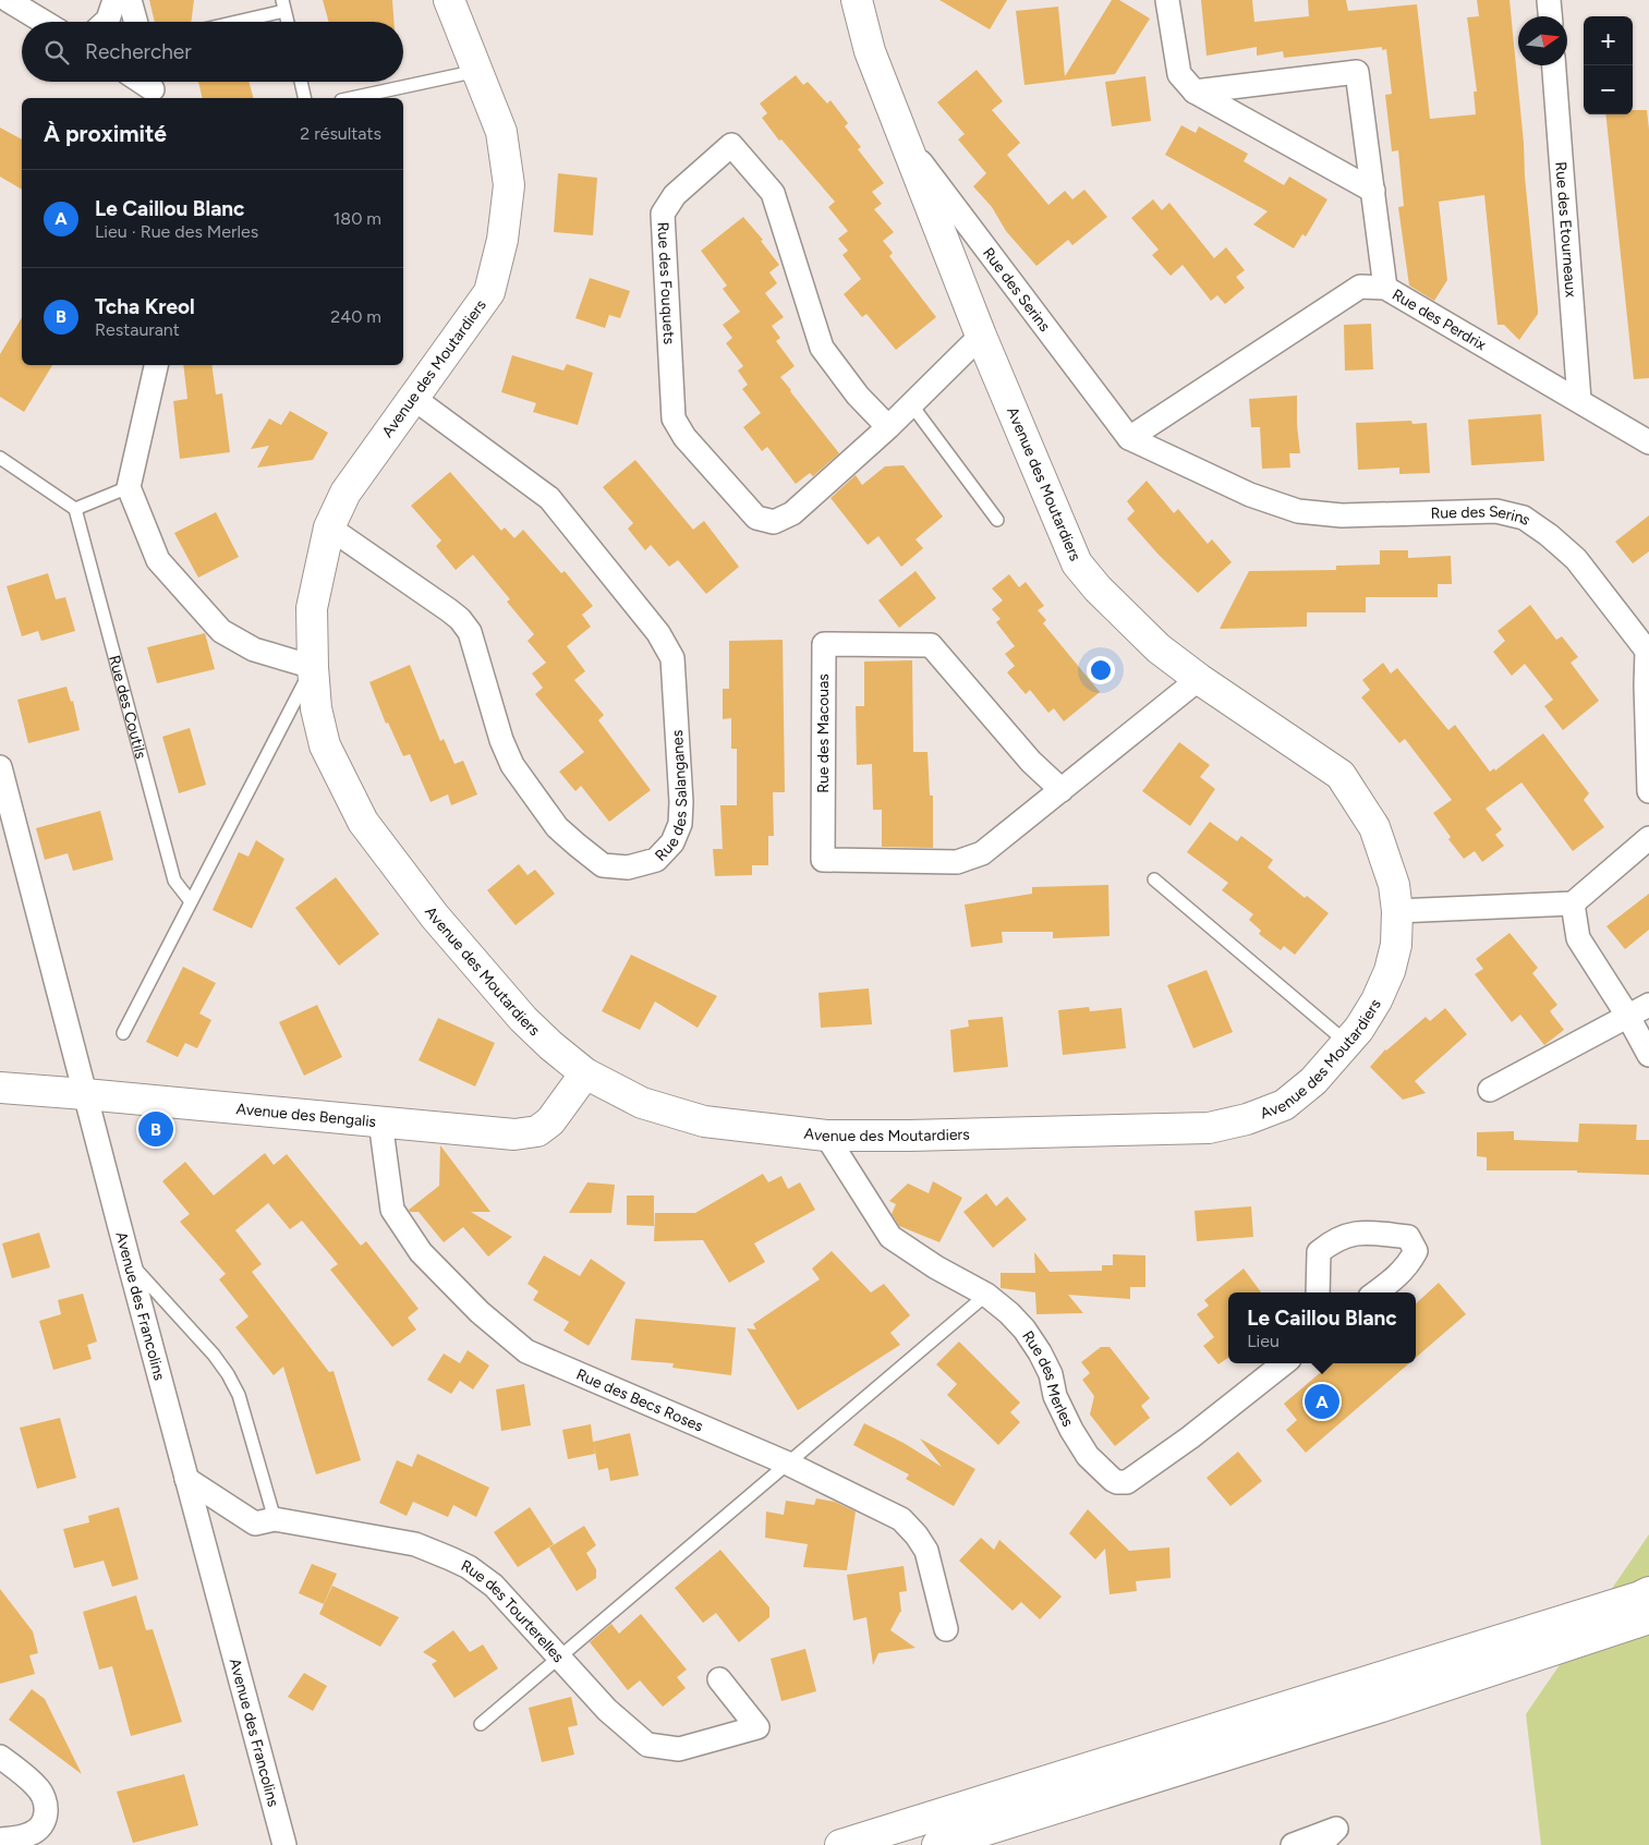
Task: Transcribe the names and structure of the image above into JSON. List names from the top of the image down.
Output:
{
  "streets": {
    "street": [
      "Rue des Etourneaux",
      "Rue des Fouquets",
      "Rue des Serins",
      "Rue des Perdrix",
      "Avenue des Moutardiers",
      "Rue des Macouas",
      "Rue des Salanganes",
      "Avenue des Bengalis",
      "Avenue des Francolins",
      "Rue des Merles",
      "Rue des Becs Roses",
      "Rue des Tourterelles"
    ],
    "lane": ["Rue des Coutils"]
  },
  "crossings": [
    ["Rue des Etourneaux", "Rue des Perdrix"],
    ["Rue des Fouquets", "Avenue des Moutardiers"],
    ["Rue des Serins", "Avenue des Moutardiers"],
    ["Avenue des Moutardiers", "Rue des Coutils"],
    ["Avenue des Moutardiers", "Rue des Macouas"],
    ["Avenue des Moutardiers", "Rue des Salanganes"],
    ["Avenue des Moutardiers", "Avenue des Bengalis"],
    ["Avenue des Moutardiers", "Rue des Merles"],
    ["Avenue des Bengalis", "Avenue des Francolins"],
    ["Avenue des Bengalis", "Rue des Becs Roses"],
    ["Avenue des Francolins", "Rue des Tourterelles"]
  ],
  "north": "right",
  "page": {
    "map_buttons": ["+", "−"],
    "search": "Rechercher",
    "heading": ["À proximité", "2 résultats"],
    "list": [
      {
        "mark": "A",
        "name": "Le Caillou Blanc",
        "note": "Lieu · Rue des Merles",
        "value": "180 m"
      },
      {
        "mark": "B",
        "name": "Tcha Kreol",
        "note": "Restaurant",
        "value": "240 m"
      }
    ],
    "pins": ["B", "A"],
    "popup": ["Le Caillou Blanc", "Lieu"]
  }
}
